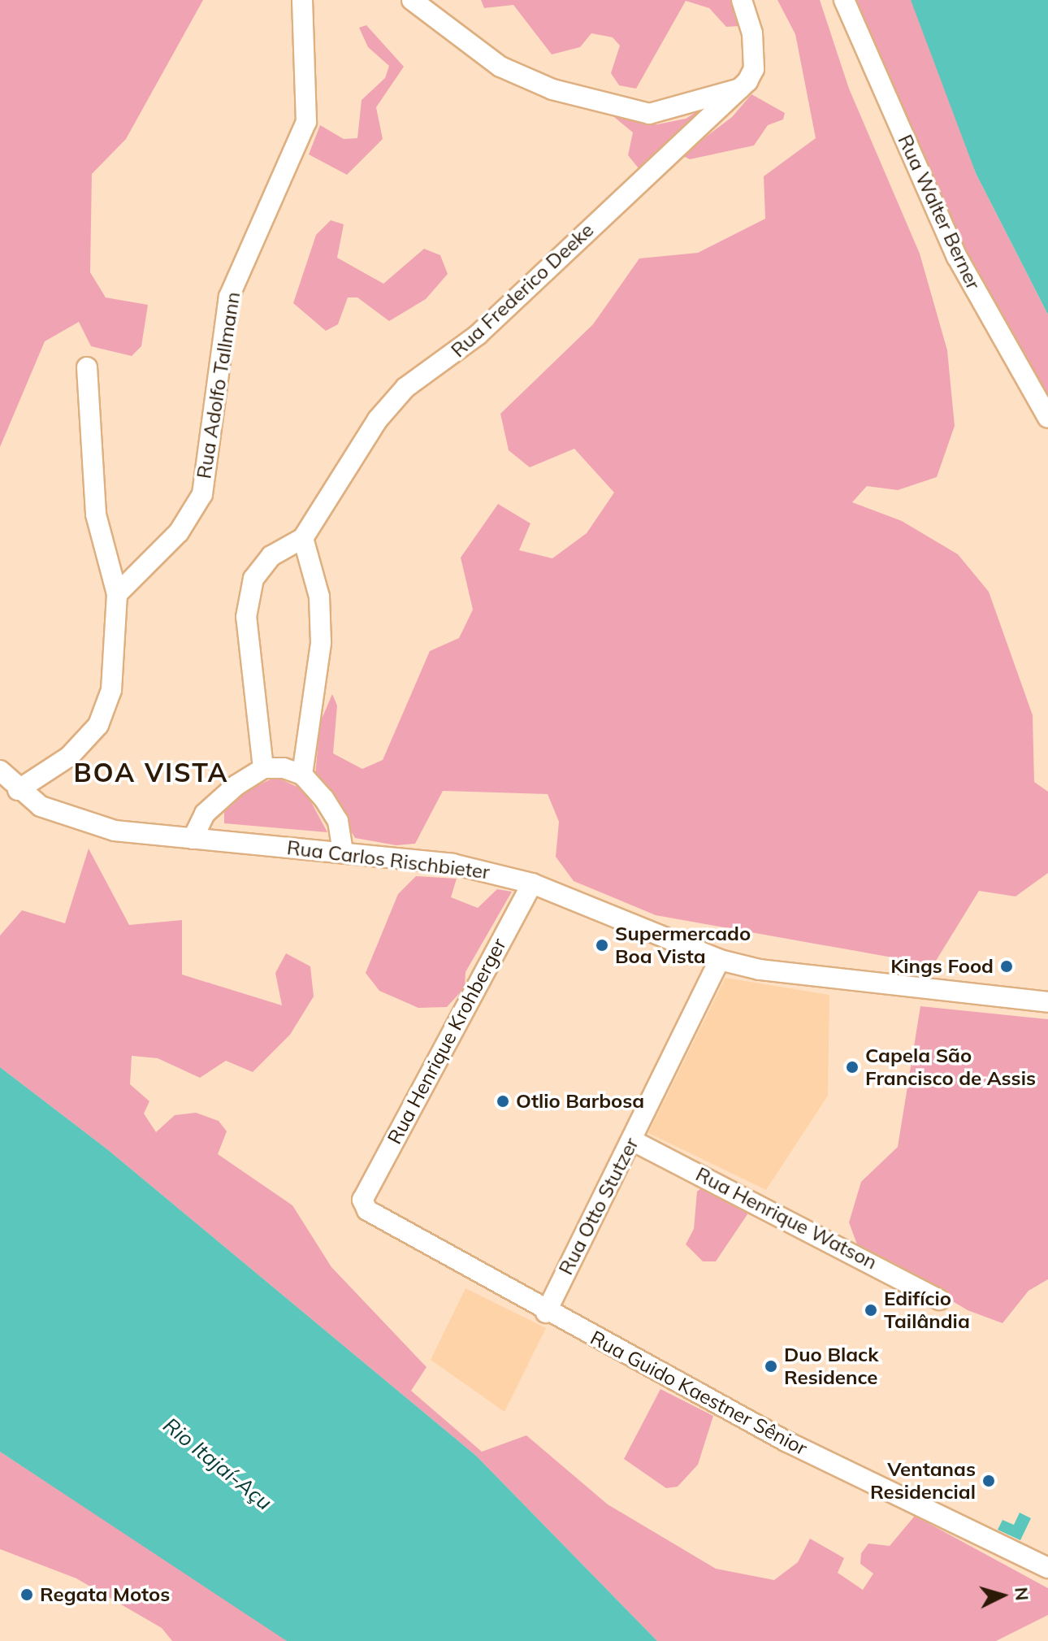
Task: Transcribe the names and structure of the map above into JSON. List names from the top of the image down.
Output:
{
  "streets": {
    "street": [
      "Rua Walter Berner",
      "Rua Frederico Deeke",
      "Rua Adolfo Tallmann",
      "Rua Carlos Rischbieter",
      "Rua Henrique Krohberger",
      "Rua Otto Stutzer",
      "Rua Henrique Watson",
      "Rua Guido Kaestner Sênior"
    ]
  },
  "crossings": [
    ["Rua Carlos Rischbieter", "Rua Henrique Krohberger"],
    ["Rua Carlos Rischbieter", "Rua Otto Stutzer"],
    ["Rua Henrique Krohberger", "Rua Guido Kaestner Sênior"],
    ["Rua Otto Stutzer", "Rua Henrique Watson"],
    ["Rua Otto Stutzer", "Rua Guido Kaestner Sênior"]
  ],
  "districts": ["BOA VISTA"],
  "water": ["Rio Itajaí-Açu"],
  "places": [
    "Supermercado Boa Vista",
    "Kings Food",
    "Capela São Francisco de Assis",
    "Otlio Barbosa",
    "Edifício Tailândia",
    "Duo Black Residence",
    "Ventanas Residencial",
    "Regata Motos"
  ],
  "north": "right"
}
